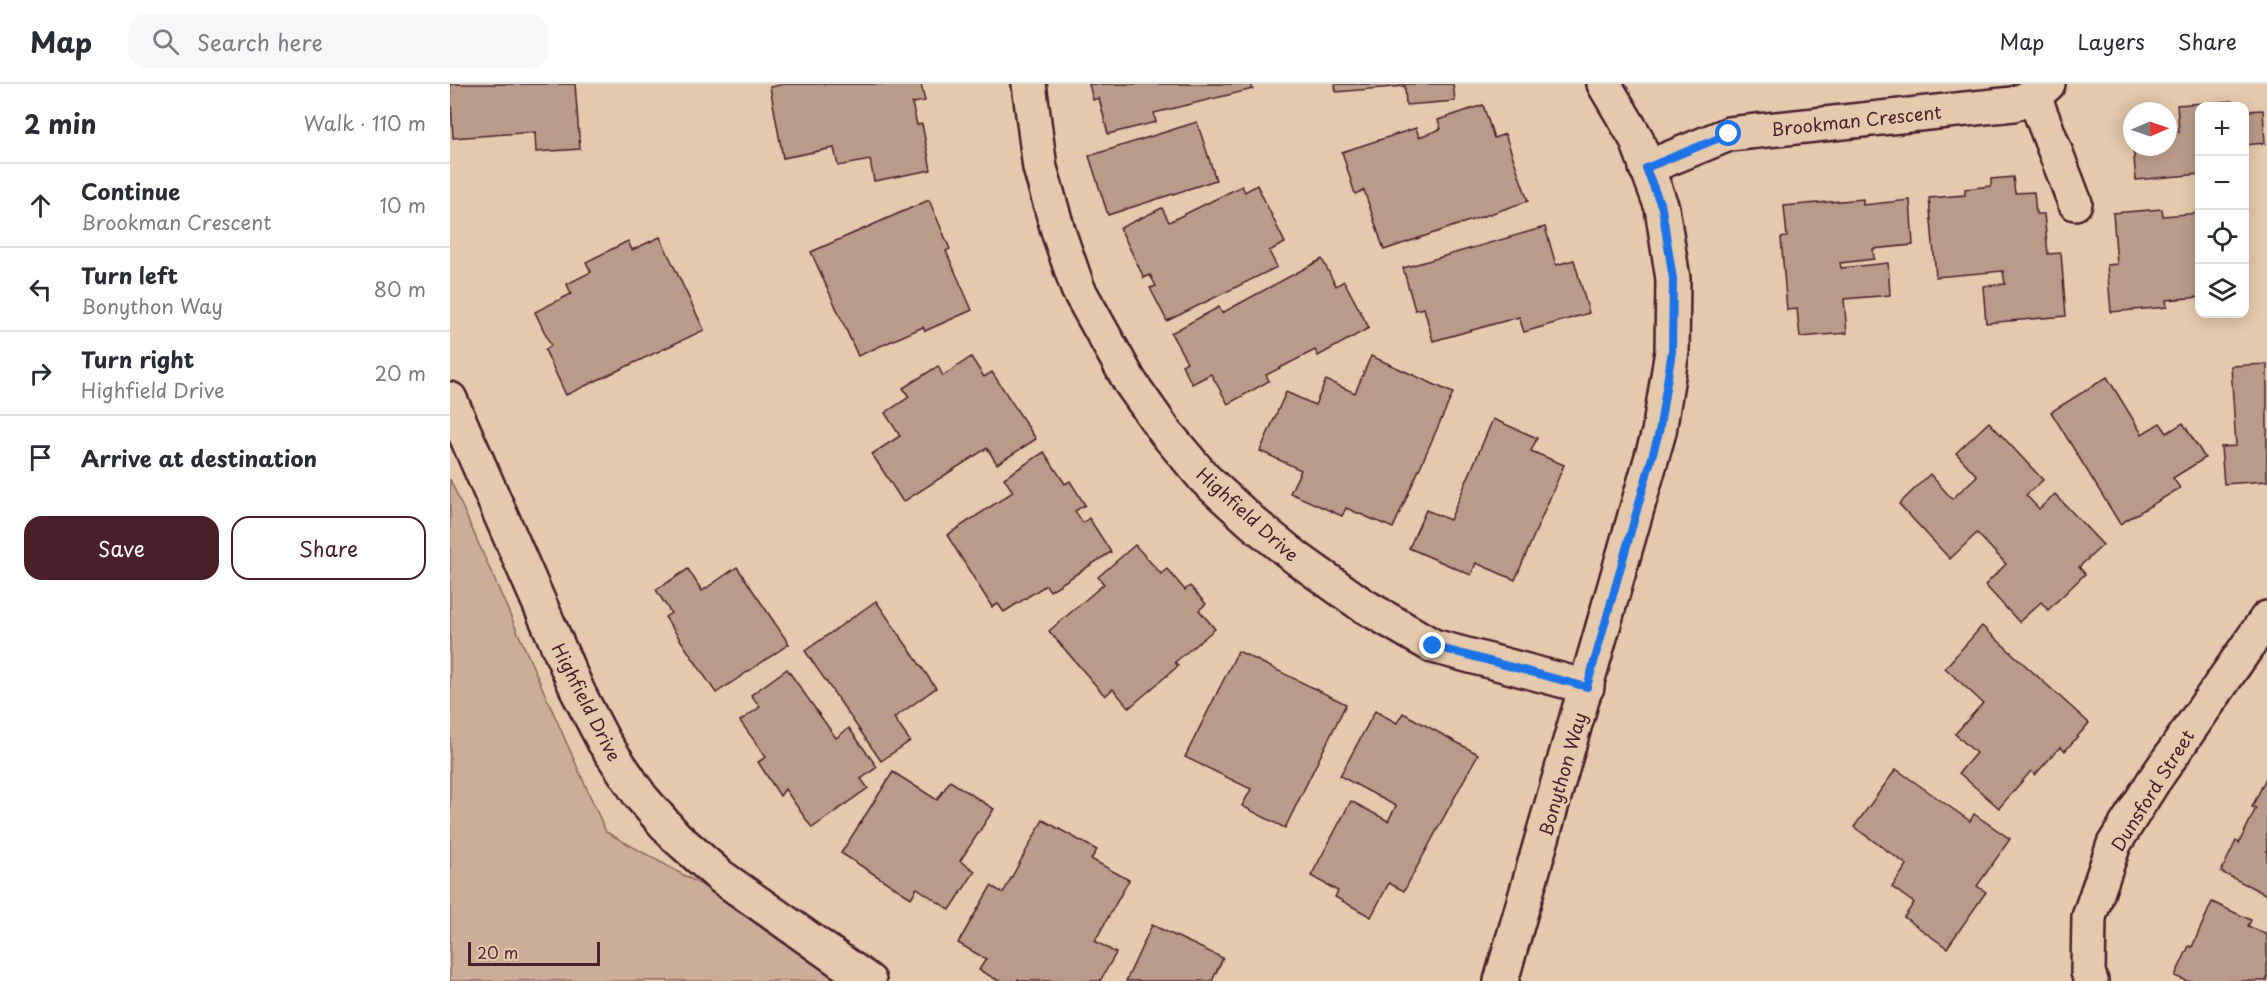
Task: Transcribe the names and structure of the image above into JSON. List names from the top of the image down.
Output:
{
  "streets": {
    "street": [
      "Brookman Crescent",
      "Highfield Drive",
      "Bonython Way",
      "Dunsford Street"
    ]
  },
  "crossings": [
    ["Brookman Crescent", "Bonython Way"],
    ["Highfield Drive", "Bonython Way"]
  ],
  "scale_bar": "20 m",
  "north": "right",
  "page": {
    "header": "Map",
    "search": "Search here",
    "nav": ["Map", "Layers", "Share"],
    "heading": ["2 min", "Walk · 110 m"],
    "map_buttons": ["+", "−"],
    "list": [
      ["Continue", "Brookman Crescent", "10 m"],
      ["Turn left", "Bonython Way", "80 m"],
      ["Turn right", "Highfield Drive", "20 m"],
      "Arrive at destination"
    ],
    "buttons": ["Save", "Share"],
    "scale": "20 m"
  }
}
